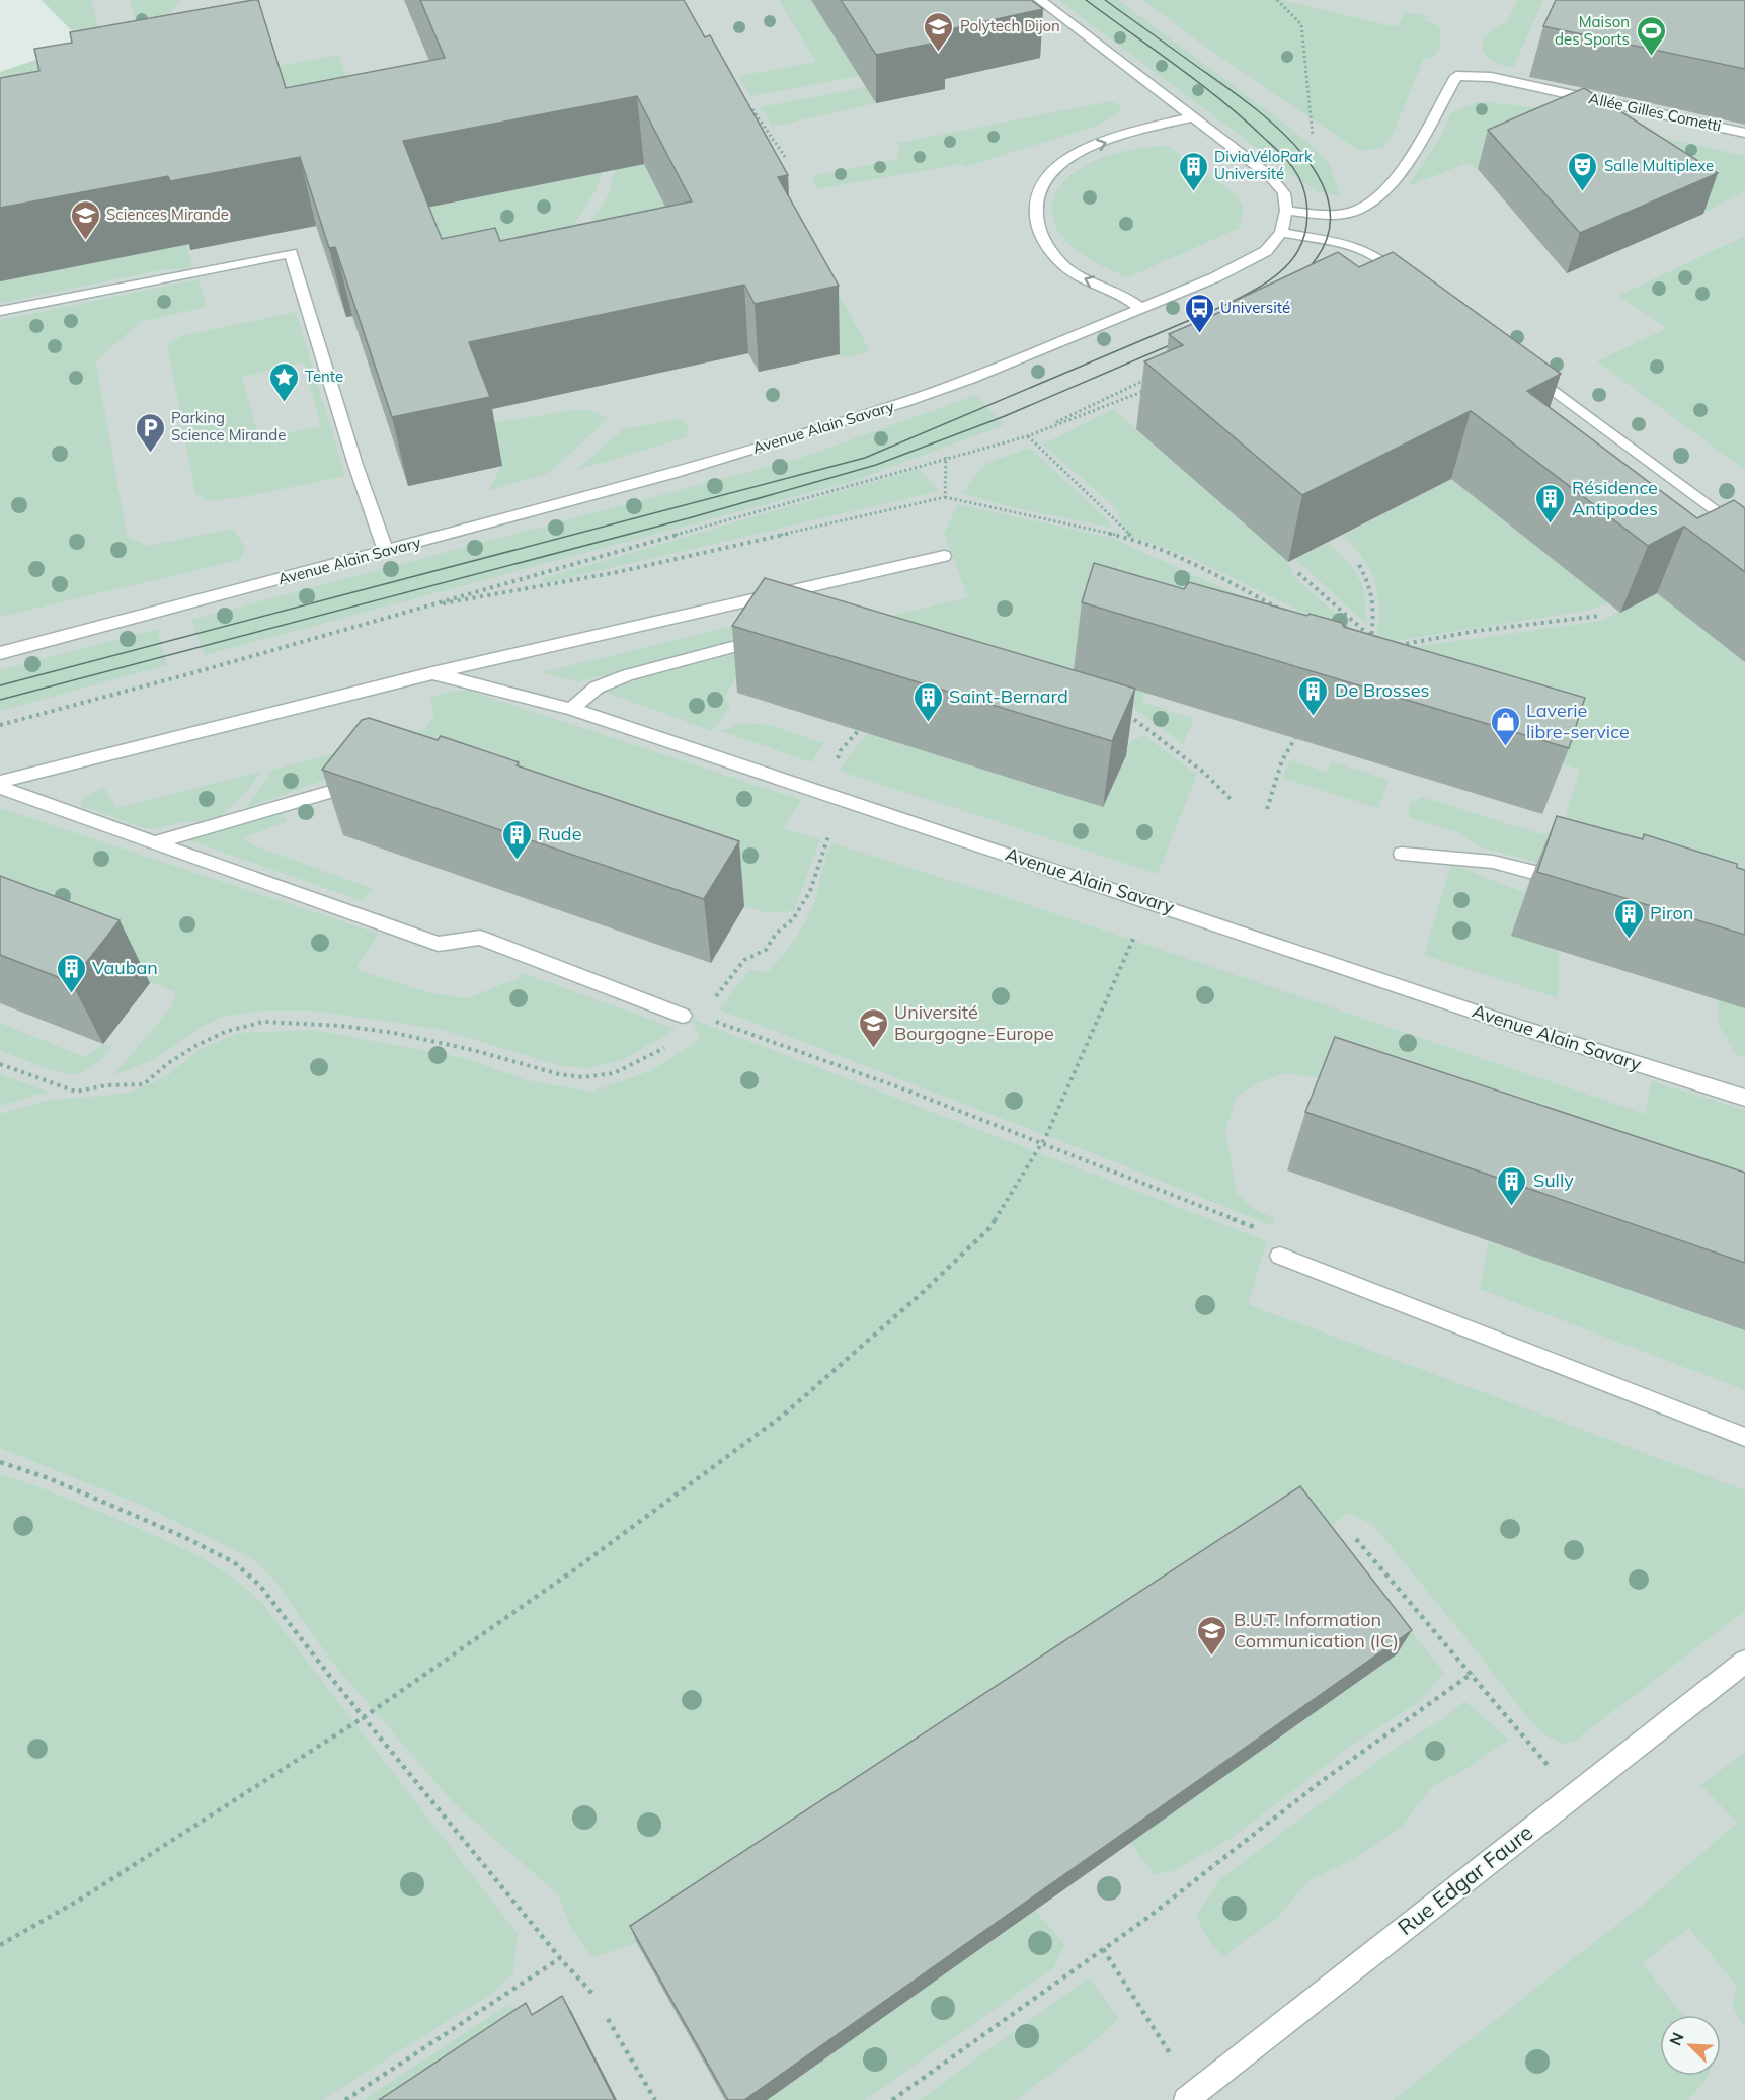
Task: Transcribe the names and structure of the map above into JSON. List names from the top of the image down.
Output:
{
  "streets": {
    "lane": ["Allée Gilles Cometti", "Avenue Alain Savary", "Rue Edgar Faure"]
  },
  "crossings": [
    ["Allée Gilles Cometti", "Avenue Alain Savary"]
  ],
  "places": {
    "school or university": [
      "Polytech Dijon",
      "Sciences Mirande",
      "Université Bourgogne-Europe",
      "B.U.T. Information Communication (IC)"
    ],
    "sports": ["Maison des Sports"],
    "building": [
      "DiviaVéloPark Université",
      "Résidence Antipodes",
      "De Brosses",
      "Saint-Bernard",
      "Rude",
      "Piron",
      "Vauban",
      "Sully"
    ],
    "theatre": ["Salle Multiplexe"],
    "bus stop": ["Université"],
    "place": ["Tente"],
    "parking": ["Parking Science Mirande"],
    "shop": ["Laverie libre-service"]
  },
  "north": "top left"
}
